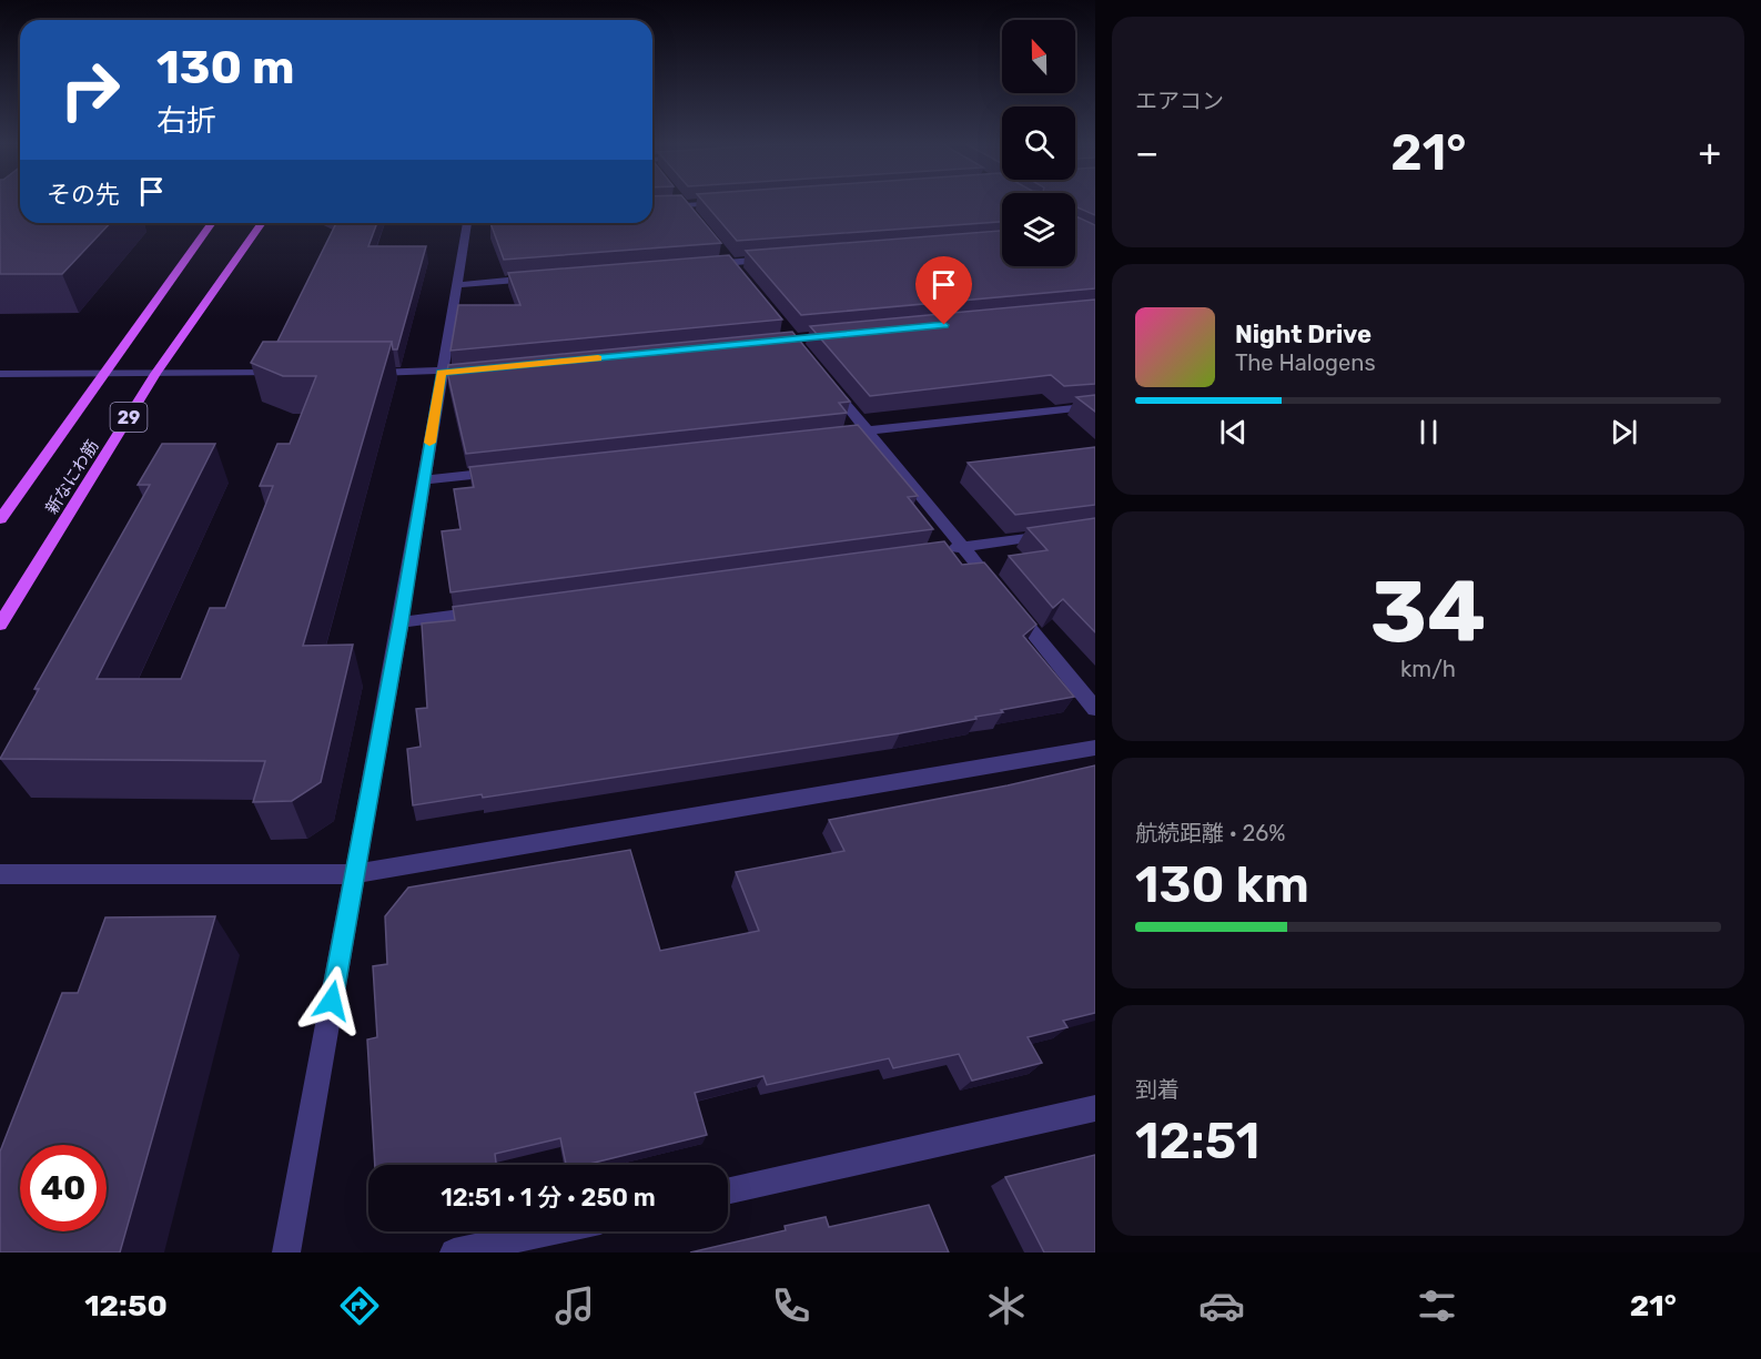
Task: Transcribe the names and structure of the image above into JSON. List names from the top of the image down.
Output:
{
  "streets": {
    "main road": ["29", "新なにわ筋"]
  },
  "north": "top",
  "page": {
    "tile": [
      "エアコン",
      ["34", "km/h"],
      ["航続距離 · 26%", "130 km"],
      ["到着", "12:51"]
    ],
    "turn": ["130 m", "右折"],
    "heat": ["−", "21°", "+"],
    "then": "その先",
    "song": ["Night Drive", "The Halogens"],
    "limit": "40",
    "trip": "12:51 · 1 分 · 250 m",
    "tabs": ["12:50", "21°"]
  }
}
